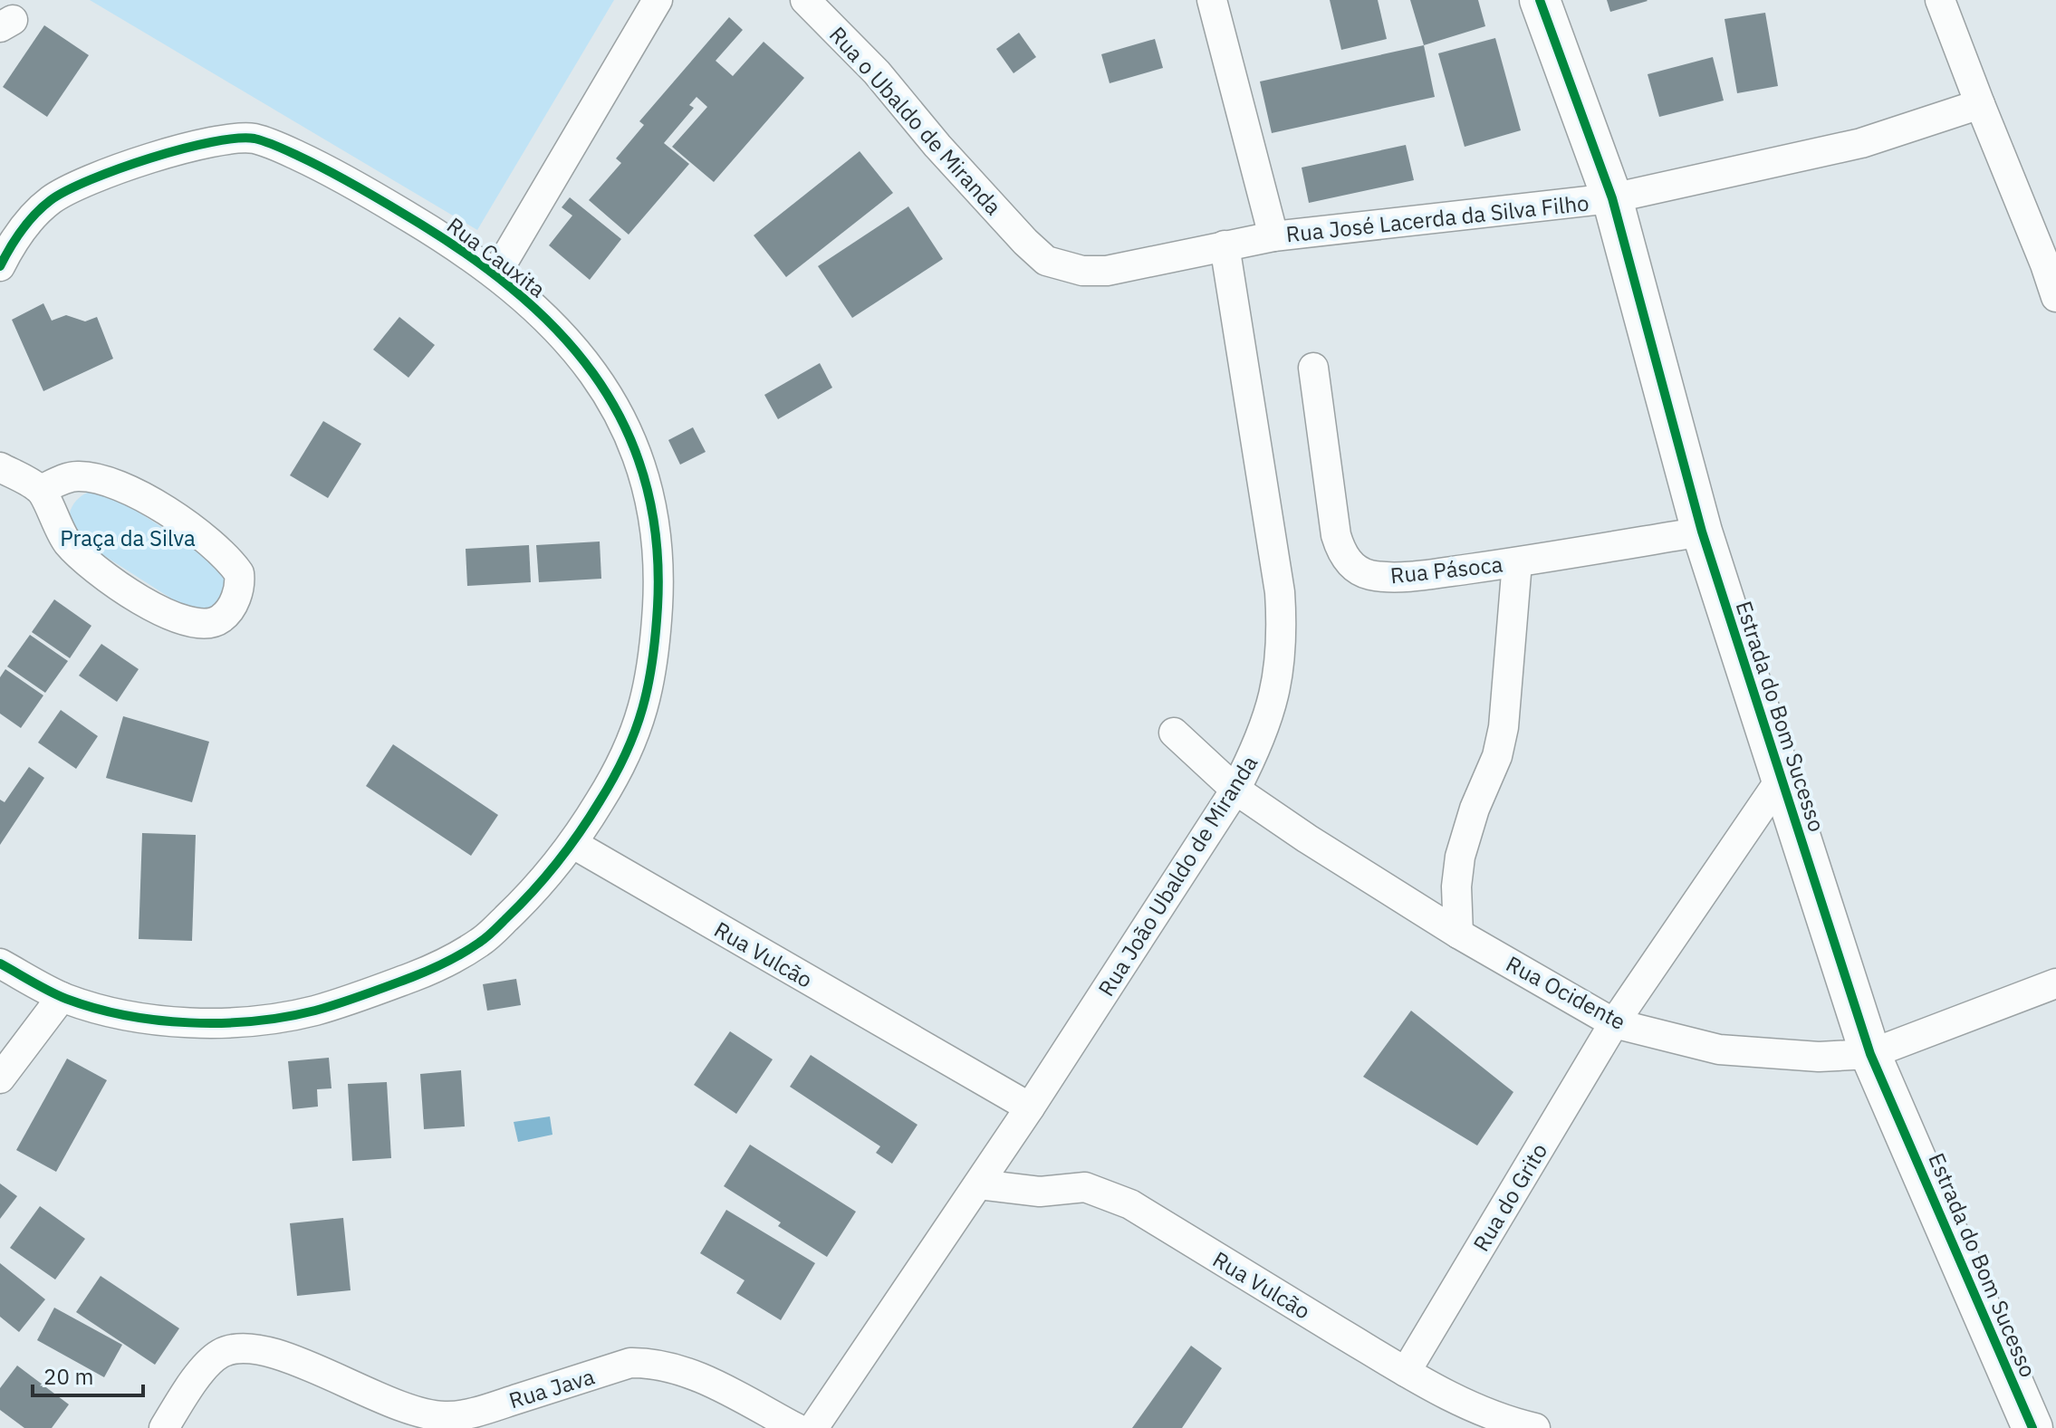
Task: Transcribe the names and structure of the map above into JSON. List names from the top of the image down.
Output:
{
  "streets": {
    "street": [
      "Rua o Ubaldo de Miranda",
      "Rua José Lacerda da Silva Filho",
      "Rua Cauxita",
      "Rua Pásoca",
      "Estrada do Bom Sucesso",
      "Rua João Ubaldo de Miranda",
      "Rua Vulcão",
      "Rua Ocidente",
      "Rua do Grito",
      "Rua Java"
    ]
  },
  "crossings": [
    ["Rua o Ubaldo de Miranda", "Rua José Lacerda da Silva Filho"],
    ["Rua José Lacerda da Silva Filho", "Estrada do Bom Sucesso"],
    ["Rua José Lacerda da Silva Filho", "Rua João Ubaldo de Miranda"],
    ["Rua Cauxita", "Rua Vulcão"],
    ["Rua Pásoca", "Estrada do Bom Sucesso"],
    ["Estrada do Bom Sucesso", "Rua Ocidente"],
    ["Estrada do Bom Sucesso", "Rua do Grito"],
    ["Rua João Ubaldo de Miranda", "Rua Vulcão"],
    ["Rua João Ubaldo de Miranda", "Rua Ocidente"],
    ["Rua Vulcão", "Rua do Grito"],
    ["Rua Ocidente", "Rua do Grito"]
  ],
  "parks": ["Praça da Silva"],
  "scale_bar": "20 m"
}
